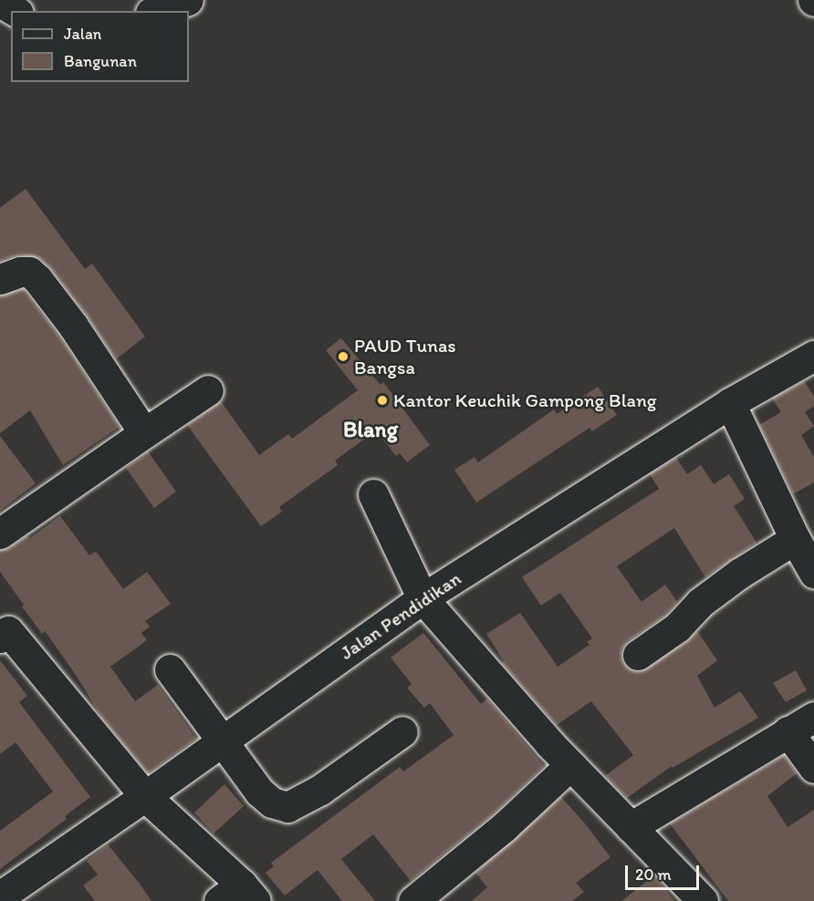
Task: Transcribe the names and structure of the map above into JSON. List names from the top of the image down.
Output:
{
  "streets": {
    "street": ["Jalan Pendidikan"]
  },
  "districts": ["Blang"],
  "places": ["PAUD Tunas Bangsa", "Kantor Keuchik Gampong Blang"],
  "legend": ["Jalan", "Bangunan"],
  "scale_bar": "20 m"
}
